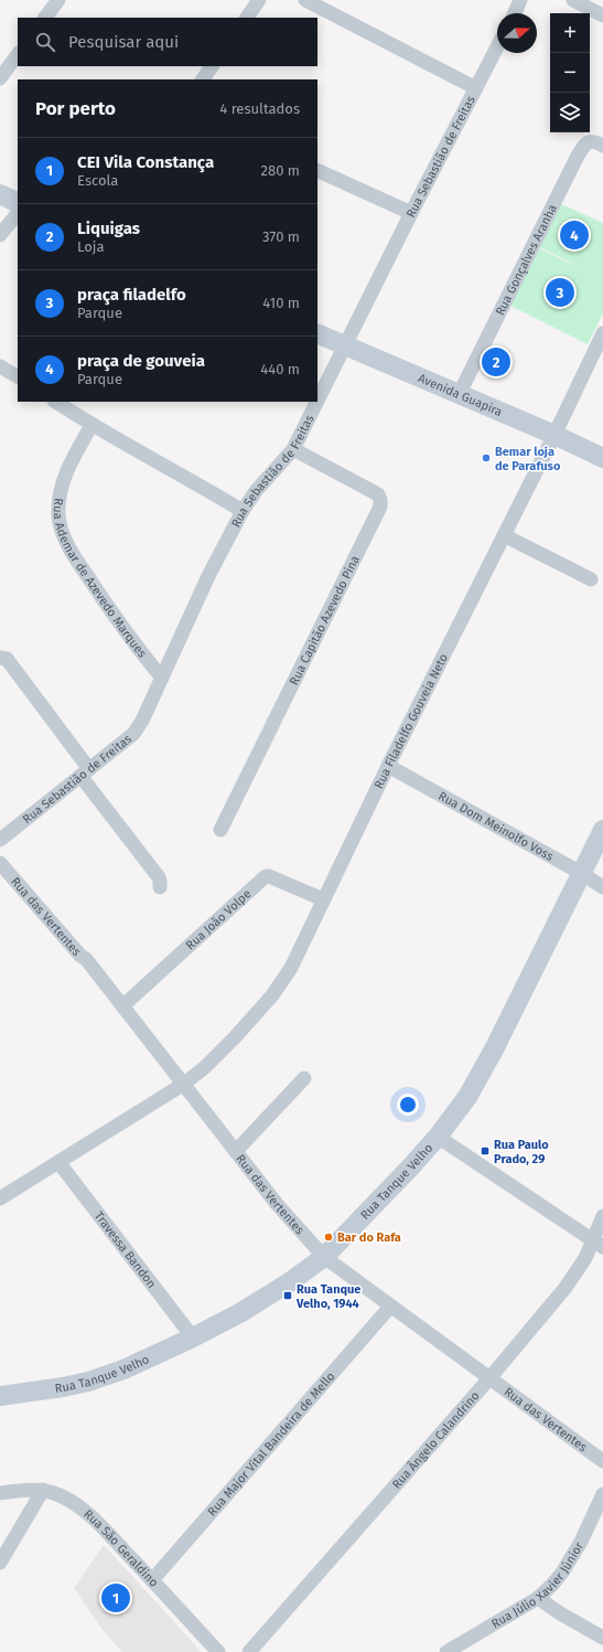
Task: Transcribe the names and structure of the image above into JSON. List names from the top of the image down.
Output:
{
  "streets": {
    "street": [
      "Rua Sebastião de Freitas",
      "Rua Gonçalves Aranha",
      "Avenida Guapira",
      "Rua Ademar de Azevedo Marques",
      "Rua Capitão Azevedo Pina",
      "Rua Filadelfo Gouveia Neto",
      "Rua Dom Meinolfo Voss",
      "Rua das Vertentes",
      "Rua João Volpe",
      "Rua Tanque Velho",
      "Travessa Bandon",
      "Rua Ângelo Calandrino",
      "Rua Major Vital Bandeira de Mello",
      "Rua São Geraldino",
      "Rua Júlio Xavier Júnior"
    ]
  },
  "crossings": [
    ["Rua Sebastião de Freitas", "Avenida Guapira"],
    ["Rua Sebastião de Freitas", "Rua Ademar de Azevedo Marques"],
    ["Rua Sebastião de Freitas", "Rua Capitão Azevedo Pina"],
    ["Rua Gonçalves Aranha", "Avenida Guapira"],
    ["Avenida Guapira", "Rua Filadelfo Gouveia Neto"],
    ["Rua Filadelfo Gouveia Neto", "Rua Dom Meinolfo Voss"],
    ["Rua Filadelfo Gouveia Neto", "Rua das Vertentes"],
    ["Rua Filadelfo Gouveia Neto", "Rua João Volpe"],
    ["Rua Filadelfo Gouveia Neto", "Travessa Bandon"],
    ["Rua Dom Meinolfo Voss", "Rua Tanque Velho"],
    ["Rua das Vertentes", "Rua João Volpe"],
    ["Rua das Vertentes", "Rua Tanque Velho"],
    ["Rua das Vertentes", "Rua Ângelo Calandrino"],
    ["Rua das Vertentes", "Rua Major Vital Bandeira de Mello"],
    ["Rua Tanque Velho", "Travessa Bandon"],
    ["Rua Major Vital Bandeira de Mello", "Rua São Geraldino"]
  ],
  "places": {
    "other": ["Bemar loja de Parafuso", "Bar do Rafa"],
    "transit": ["Rua Paulo Prado, 29", "Rua Tanque Velho, 1944"]
  },
  "north": "right",
  "page": {
    "map_buttons": ["+", "−"],
    "search": "Pesquisar aqui",
    "heading": ["Por perto", "4 resultados"],
    "list": [
      {
        "mark": "1",
        "name": "CEI Vila Constança",
        "note": "Escola",
        "value": "280 m"
      },
      {
        "mark": "2",
        "name": "Liquigas",
        "note": "Loja",
        "value": "370 m"
      },
      {
        "mark": "3",
        "name": "praça filadelfo",
        "note": "Parque",
        "value": "410 m"
      },
      {
        "mark": "4",
        "name": "praça de gouveia",
        "note": "Parque",
        "value": "440 m"
      }
    ],
    "pins": [
      "4",
      "3",
      "2",
      "1"
    ]
  }
}
